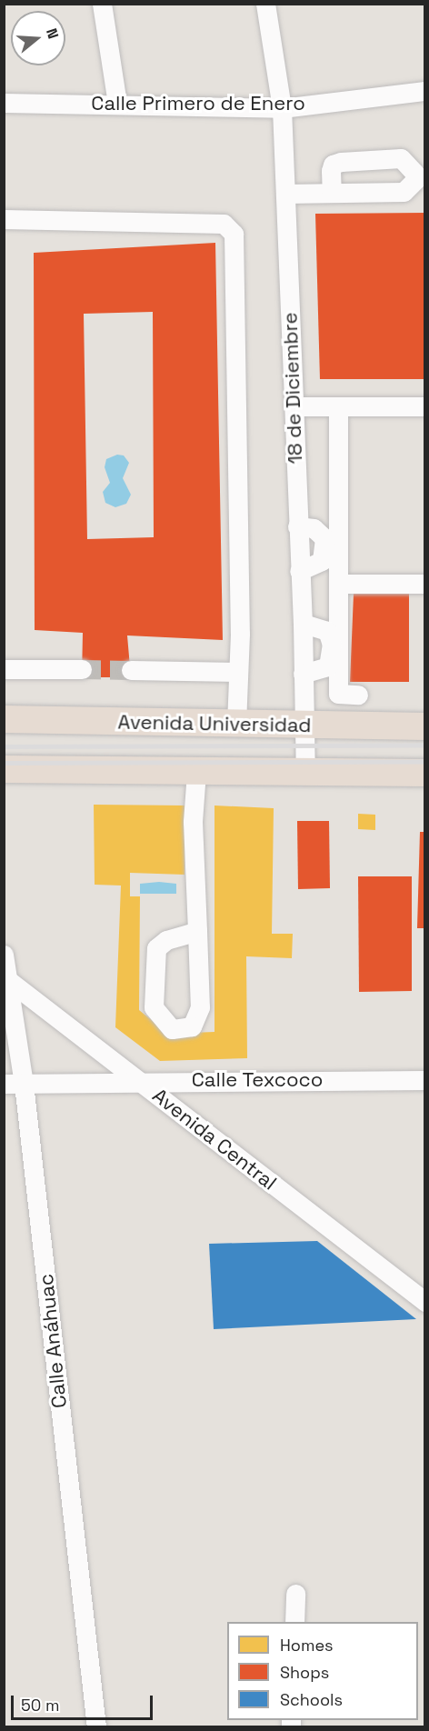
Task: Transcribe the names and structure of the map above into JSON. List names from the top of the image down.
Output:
{
  "streets": {
    "highway": ["Avenida Universidad"],
    "street": [
      "Calle Primero de Enero",
      "18 de Diciembre",
      "Calle Texcoco",
      "Avenida Central",
      "Calle Anáhuac"
    ]
  },
  "crossings": [
    ["Calle Primero de Enero", "18 de Diciembre"],
    ["18 de Diciembre", "Avenida Universidad"],
    ["Calle Texcoco", "Avenida Central"],
    ["Calle Texcoco", "Calle Anáhuac"],
    ["Avenida Central", "Calle Anáhuac"]
  ],
  "legend": ["Homes", "Shops", "Schools"],
  "scale_bar": "50 m",
  "north": "right"
}
